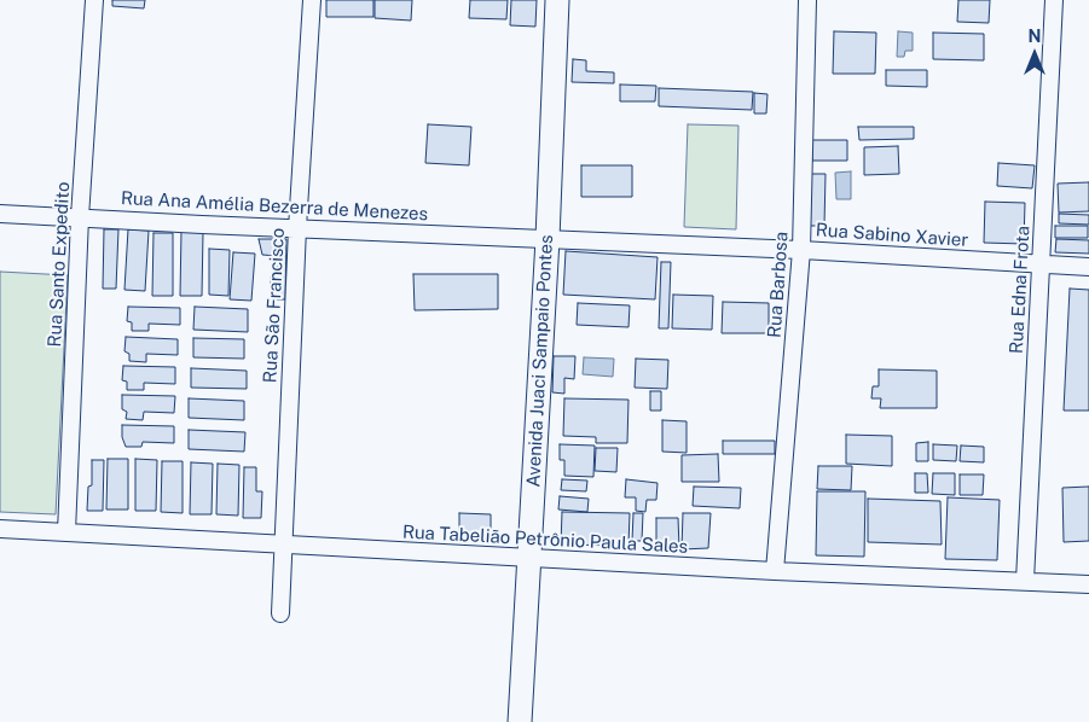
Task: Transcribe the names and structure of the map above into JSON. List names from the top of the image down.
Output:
{
  "streets": {
    "main road": ["Avenida Juaci Sampaio Pontes"],
    "street": [
      "Rua Ana Amélia Bezerra de Menezes",
      "Rua Sabino Xavier",
      "Rua Santo Expedito",
      "Rua Barbosa",
      "Rua Edna Frota",
      "Rua São Francisco",
      "Rua Tabelião Petrônio Paula Sales"
    ]
  },
  "crossings": [
    ["Rua Ana Amélia Bezerra de Menezes", "Rua Sabino Xavier"],
    ["Rua Ana Amélia Bezerra de Menezes", "Rua Santo Expedito"],
    ["Rua Ana Amélia Bezerra de Menezes", "Rua São Francisco"],
    ["Rua Ana Amélia Bezerra de Menezes", "Avenida Juaci Sampaio Pontes"],
    ["Rua Sabino Xavier", "Rua Barbosa"],
    ["Rua Sabino Xavier", "Rua Edna Frota"],
    ["Rua Sabino Xavier", "Avenida Juaci Sampaio Pontes"],
    ["Rua Santo Expedito", "Rua Tabelião Petrônio Paula Sales"],
    ["Rua Barbosa", "Rua Tabelião Petrônio Paula Sales"],
    ["Rua Edna Frota", "Rua Tabelião Petrônio Paula Sales"],
    ["Rua São Francisco", "Rua Tabelião Petrônio Paula Sales"],
    ["Avenida Juaci Sampaio Pontes", "Rua Tabelião Petrônio Paula Sales"]
  ],
  "north": "top"
}
